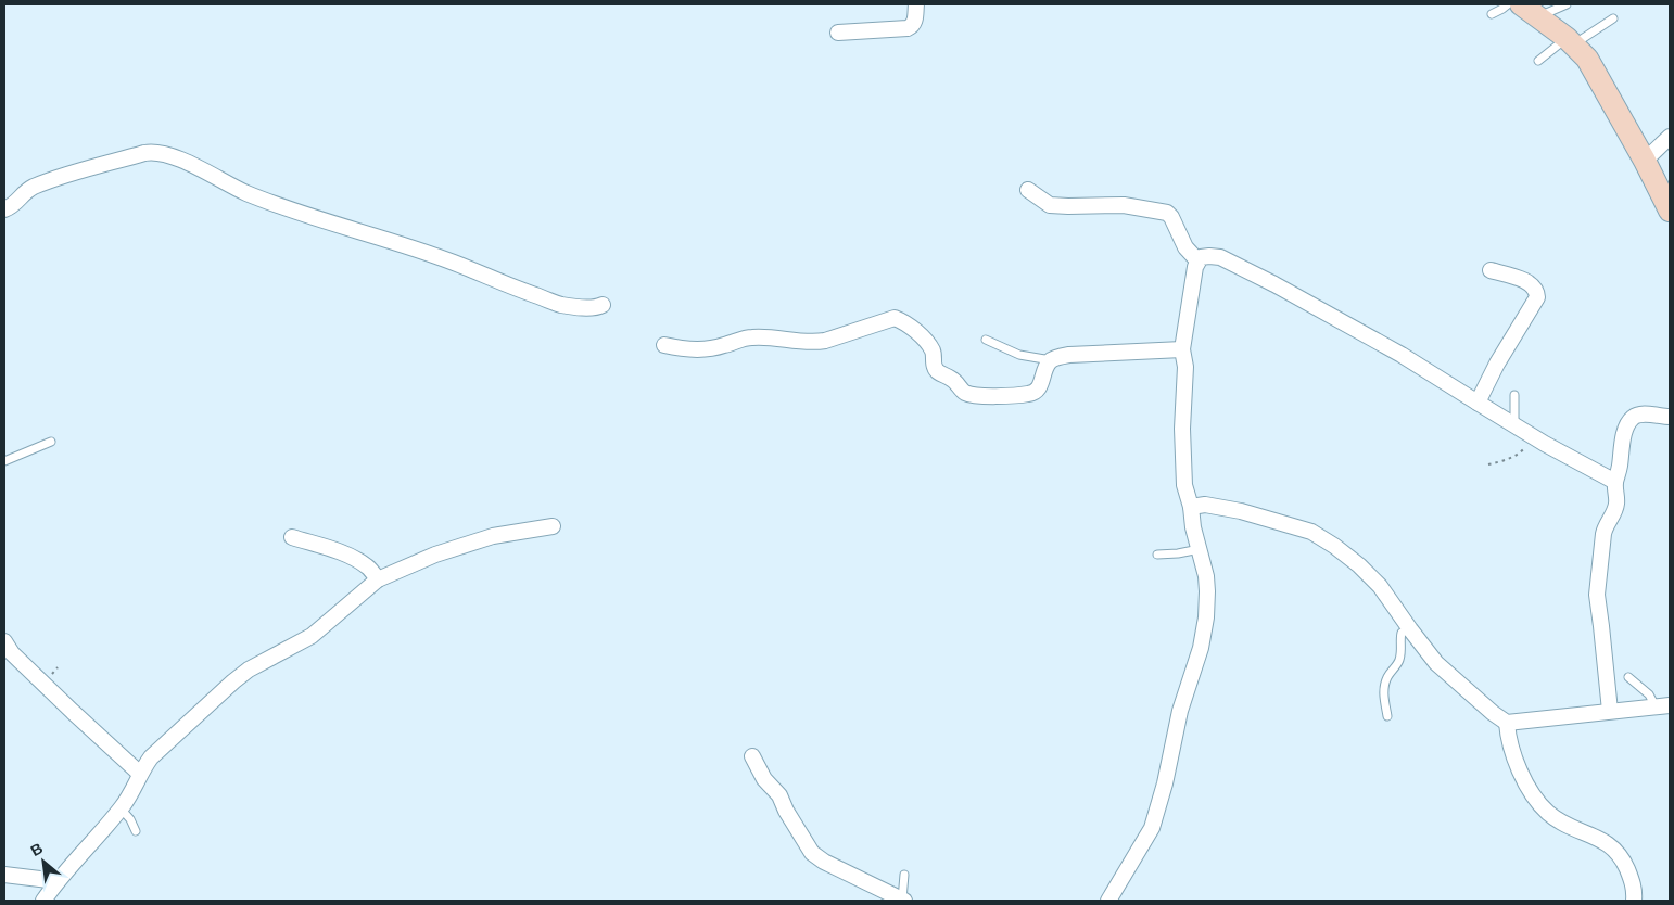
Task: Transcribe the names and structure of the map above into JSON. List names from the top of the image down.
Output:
{
  "north": "top left"
}
